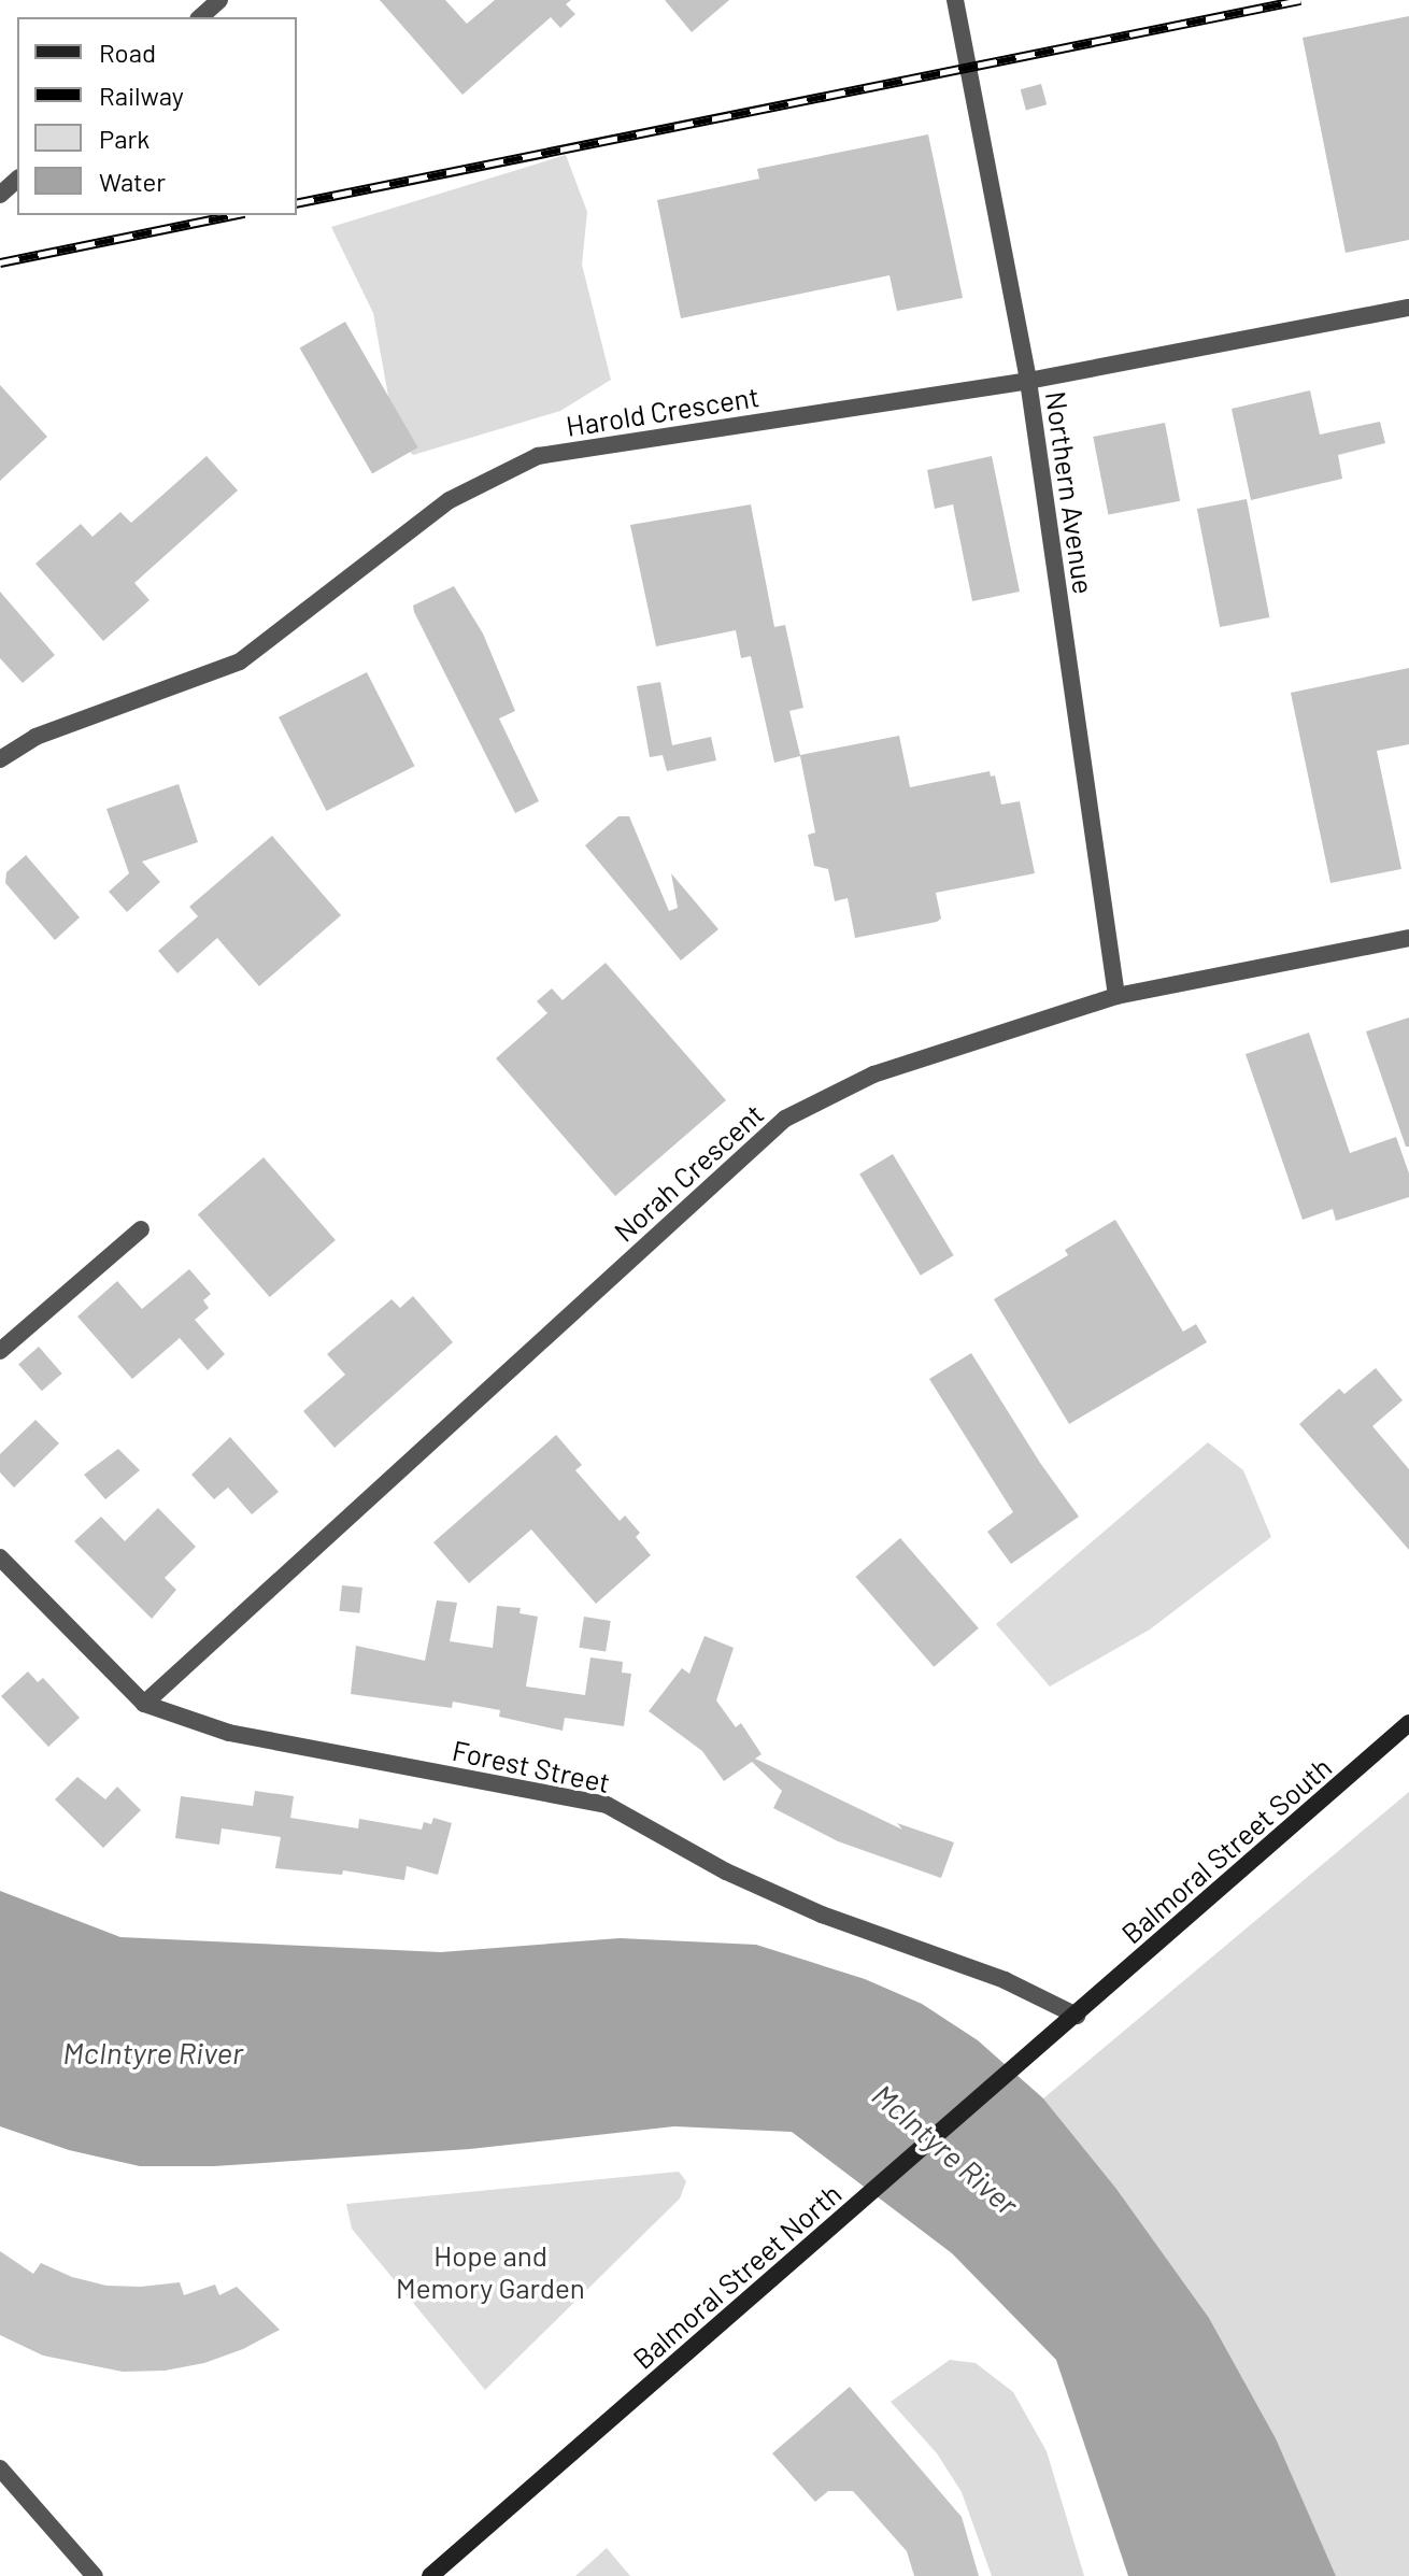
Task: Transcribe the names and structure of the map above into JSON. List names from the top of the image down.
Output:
{
  "streets": {
    "main road": ["Balmoral Street South", "Balmoral Street North"],
    "street": [
      "Harold Crescent",
      "Northern Avenue",
      "Norah Crescent",
      "Forest Street"
    ]
  },
  "crossings": [
    ["Harold Crescent", "Northern Avenue"],
    ["Northern Avenue", "Norah Crescent"],
    ["Norah Crescent", "Forest Street"],
    ["Forest Street", "Balmoral Street South"],
    ["Forest Street", "Balmoral Street North"],
    ["Balmoral Street South", "Balmoral Street North"]
  ],
  "water": ["McIntyre River"],
  "parks": ["Hope and Memory Garden"],
  "legend": [
    "Road",
    "Railway",
    "Park",
    "Water"
  ]
}
